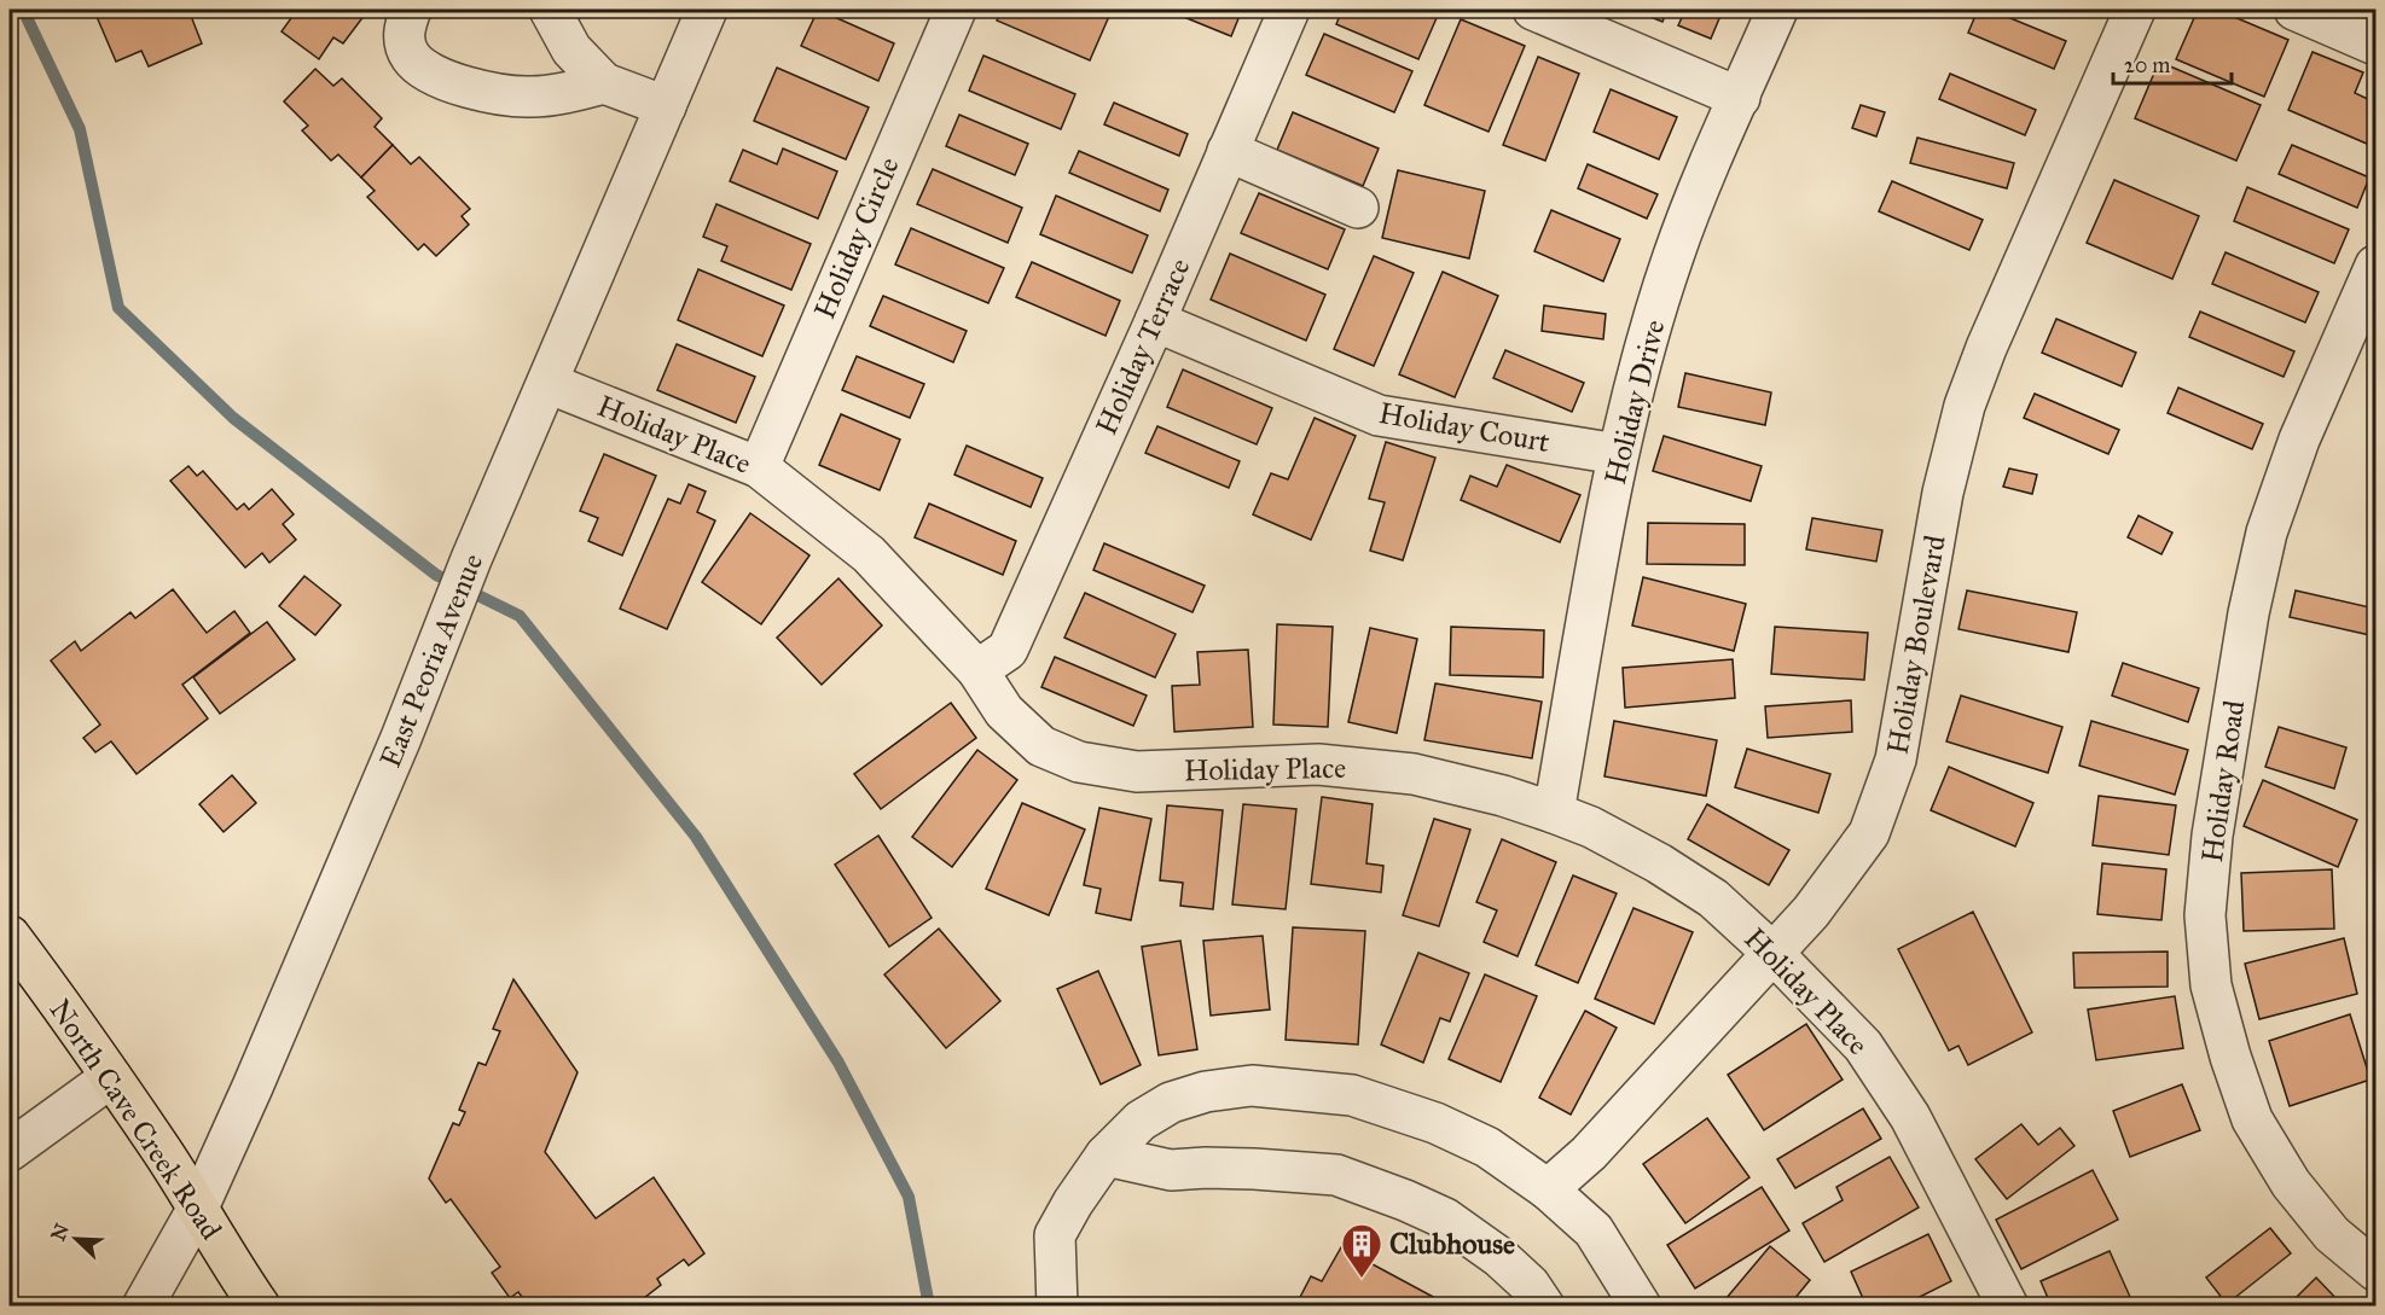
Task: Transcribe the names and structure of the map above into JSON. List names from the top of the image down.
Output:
{
  "streets": {
    "main road": ["North Cave Creek Road"],
    "street": [
      "Holiday Circle",
      "Holiday Terrace",
      "Holiday Drive",
      "Holiday Court",
      "Holiday Place",
      "Holiday Boulevard",
      "East Peoria Avenue",
      "Holiday Road"
    ]
  },
  "crossings": [
    ["Holiday Circle", "Holiday Place"],
    ["Holiday Terrace", "Holiday Court"],
    ["Holiday Terrace", "Holiday Place"],
    ["Holiday Drive", "Holiday Court"],
    ["Holiday Drive", "Holiday Place"],
    ["Holiday Place", "Holiday Boulevard"],
    ["Holiday Place", "East Peoria Avenue"],
    ["East Peoria Avenue", "North Cave Creek Road"]
  ],
  "places": {
    "building": ["Clubhouse"]
  },
  "scale_bar": "20 m",
  "north": "top left"
}
